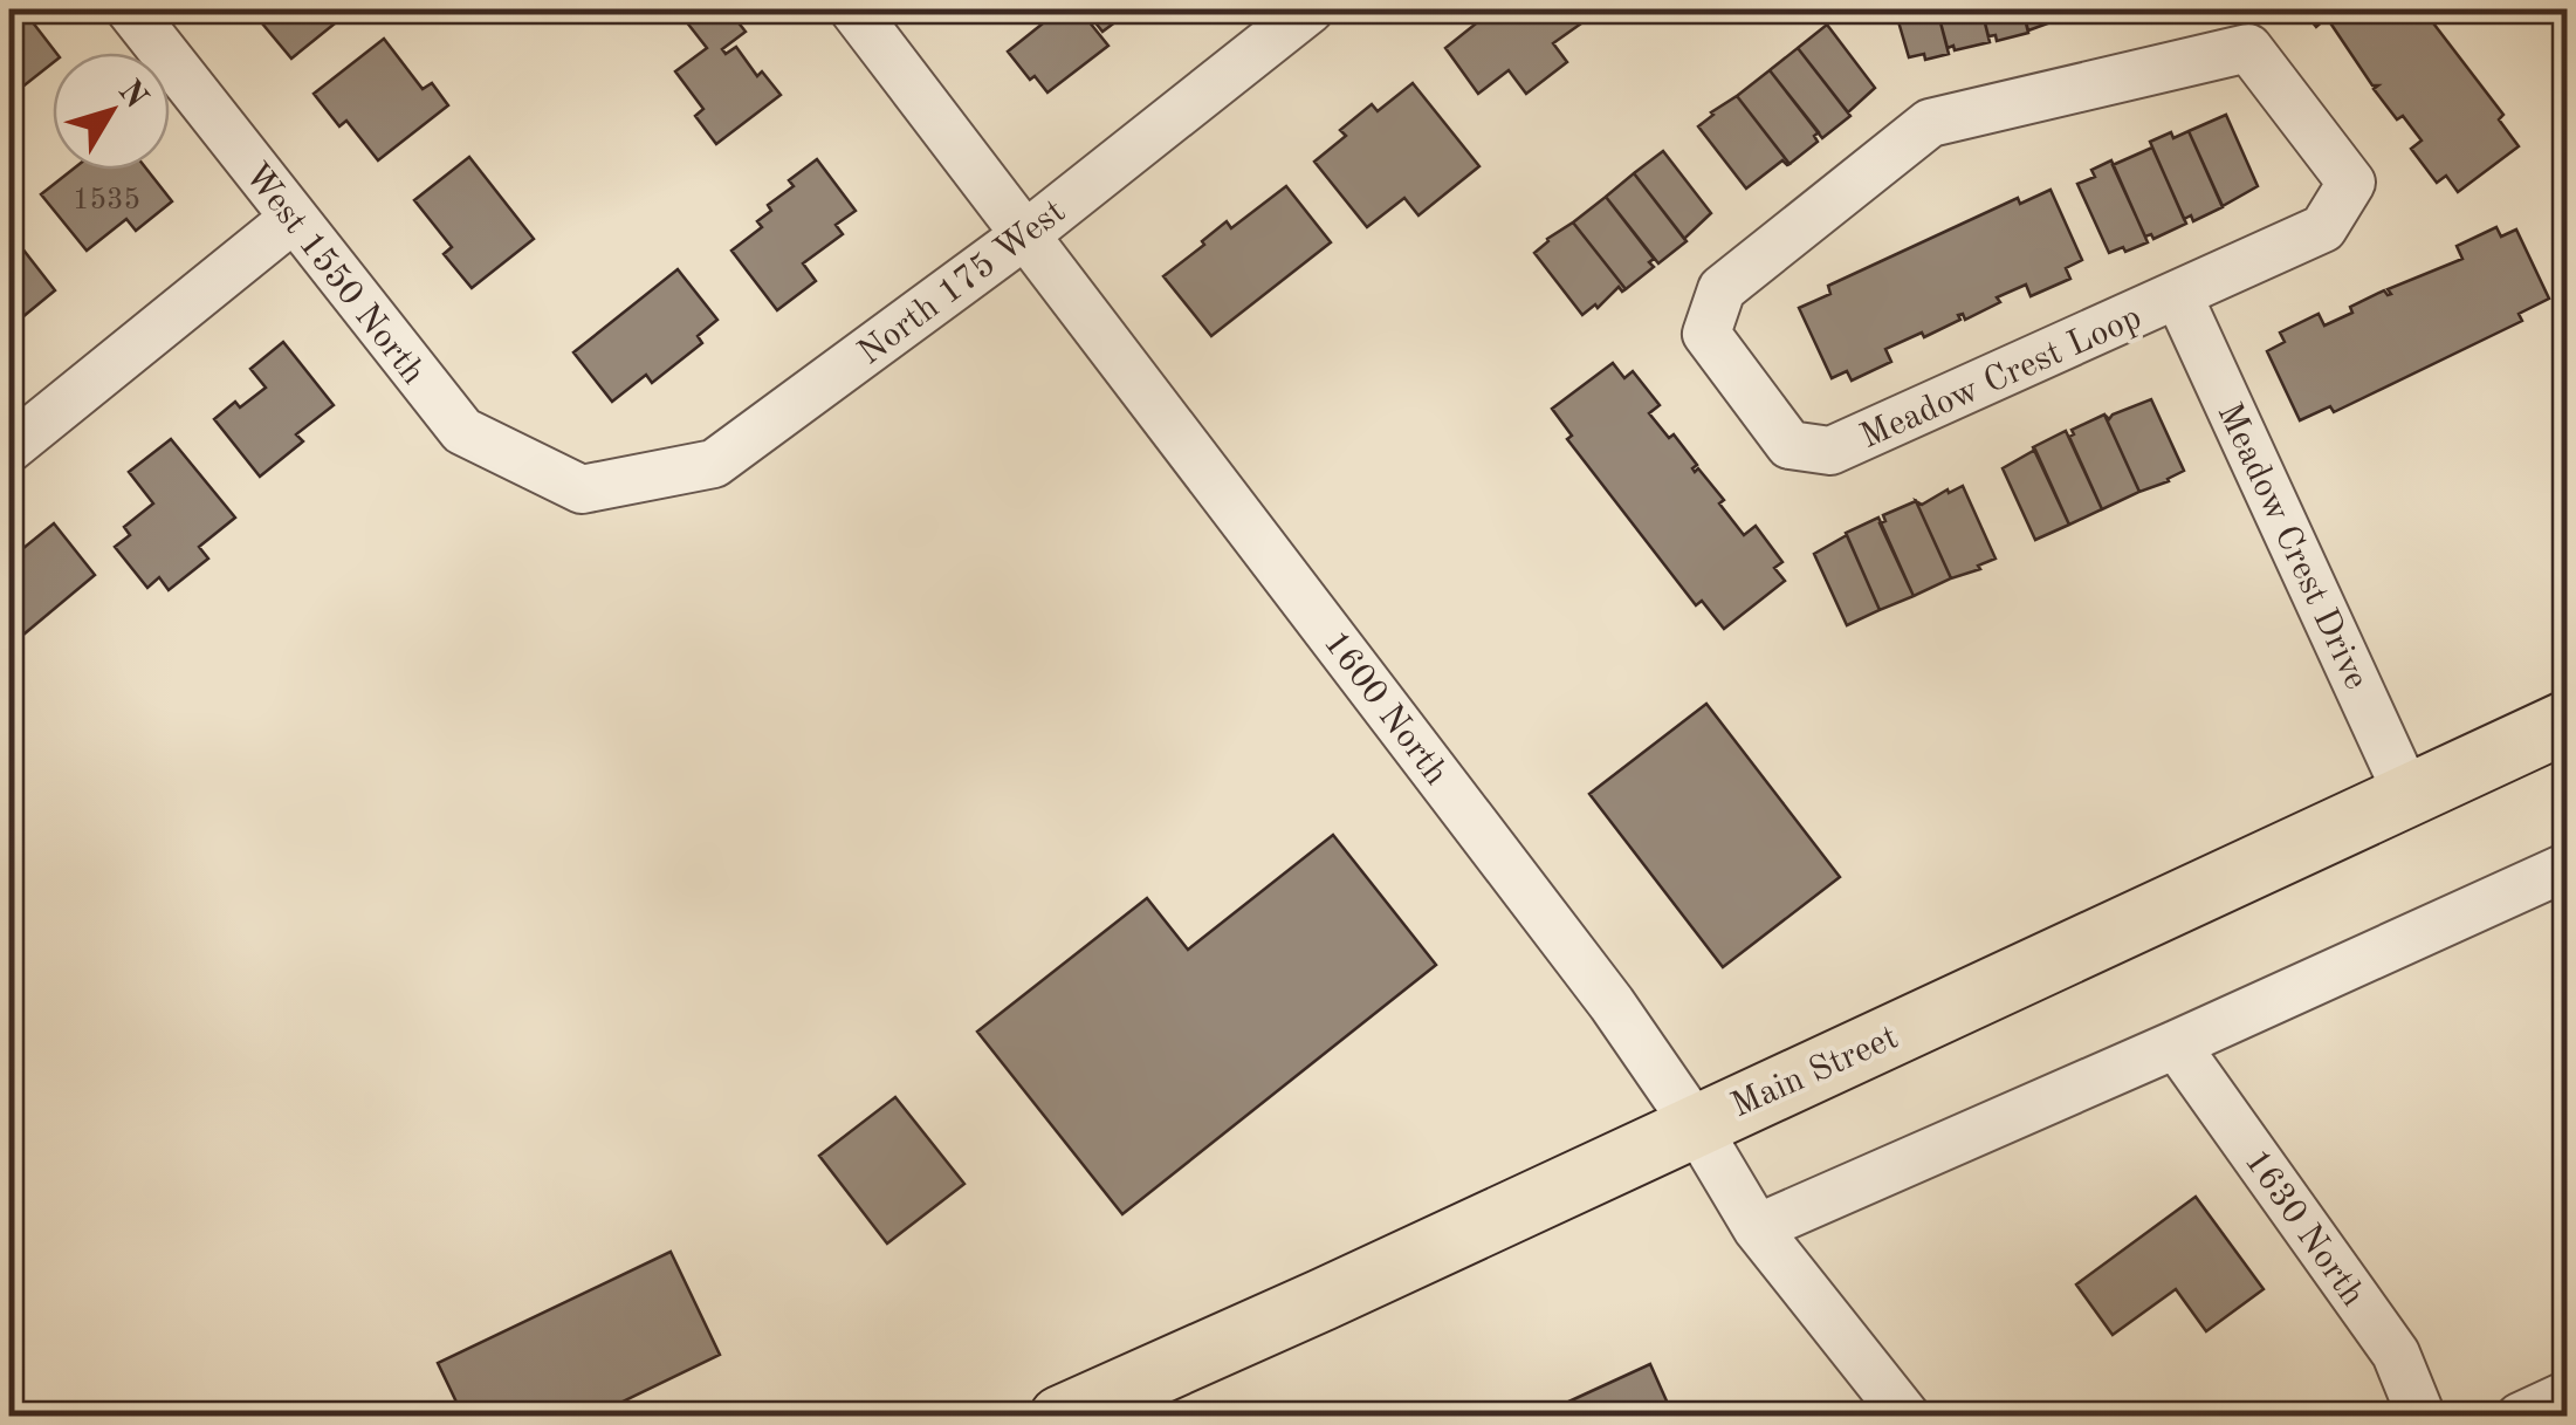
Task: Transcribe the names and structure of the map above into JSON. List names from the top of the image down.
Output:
{
  "streets": {
    "main road": ["Main Street"],
    "street": [
      "West 1550 North",
      "North 175 West",
      "Meadow Crest Loop",
      "Meadow Crest Drive",
      "1600 North",
      "1630 North"
    ]
  },
  "crossings": [
    ["West 1550 North", "North 175 West"],
    ["North 175 West", "1600 North"],
    ["Meadow Crest Loop", "Meadow Crest Drive"],
    ["Meadow Crest Drive", "Main Street"],
    ["1600 North", "Main Street"]
  ],
  "house_numbers": ["1535"],
  "north": "top right"
}
